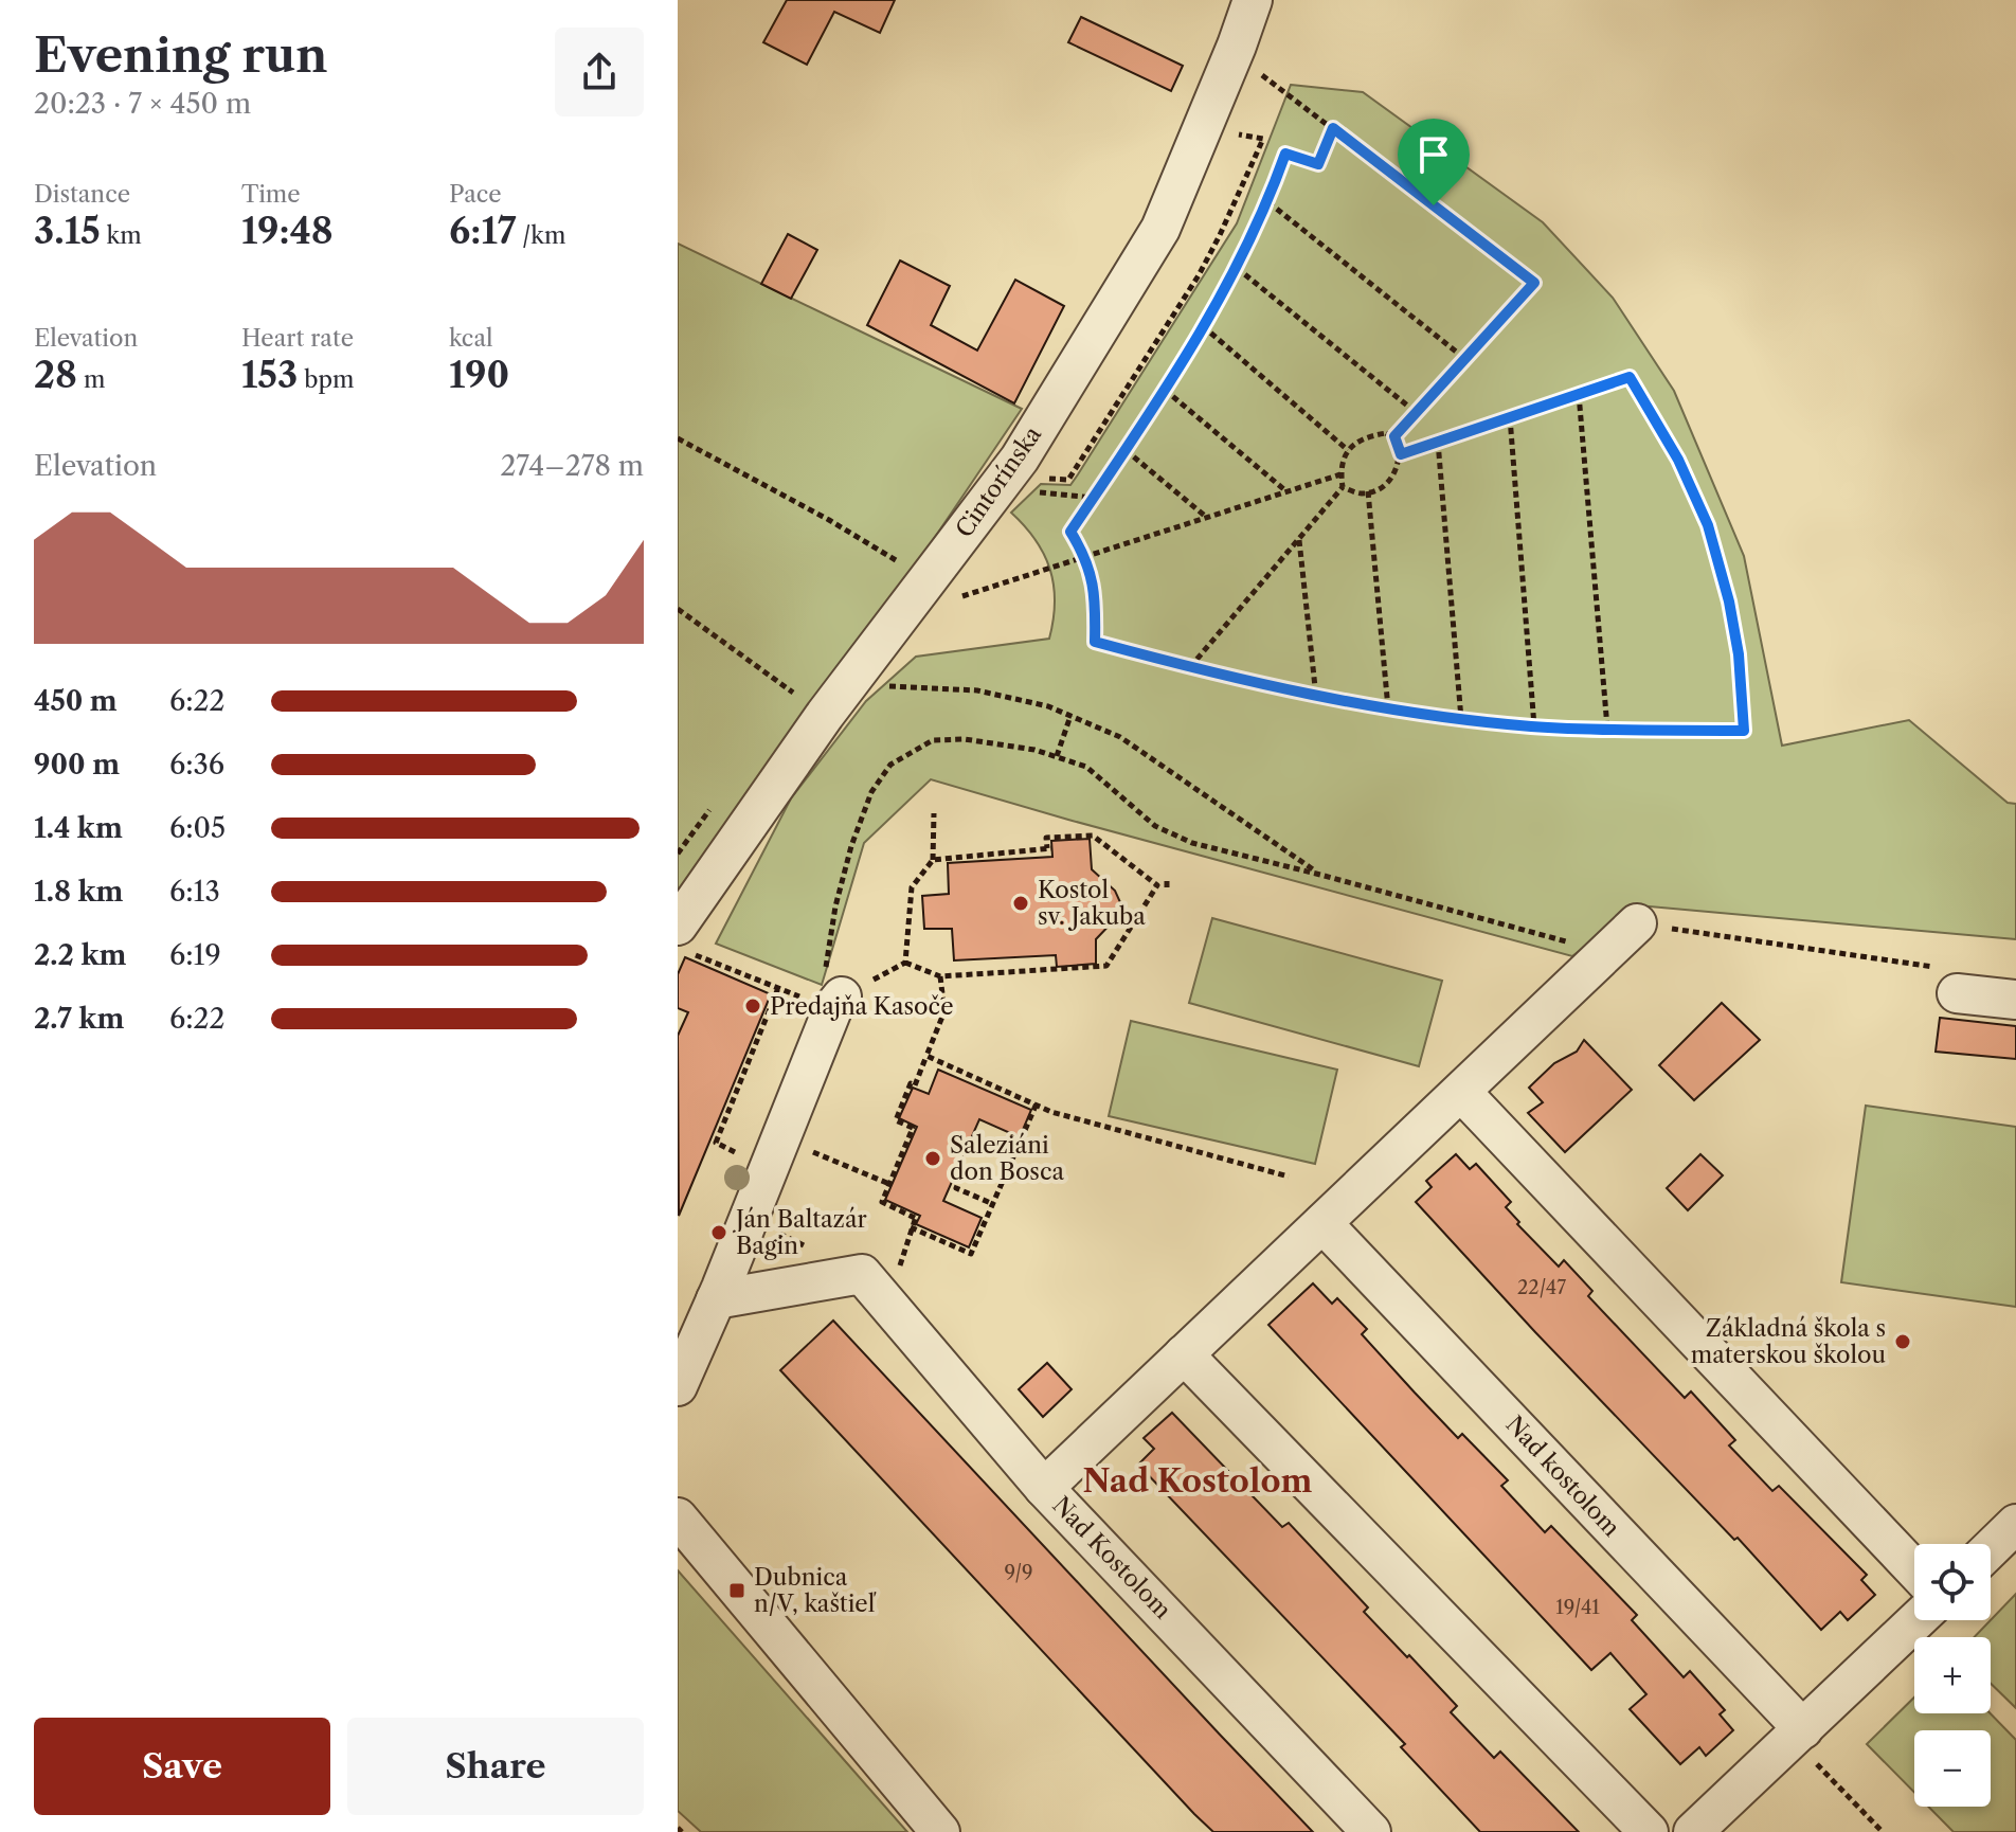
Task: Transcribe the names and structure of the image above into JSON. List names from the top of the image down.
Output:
{
  "streets": {
    "street": ["Cintorínska", "Nad kostolom", "Nad Kostolom"]
  },
  "crossings": [
    ["Nad kostolom", "Nad Kostolom"]
  ],
  "districts": ["Nad Kostolom"],
  "places": {
    "other": [
      "Kostol sv. Jakuba",
      "Predajňa Kasoče",
      "Saleziáni don Bosca",
      "Ján Baltazár Bagin",
      "Základná škola s materskou školou"
    ],
    "transit": ["Dubnica n/V, kaštieľ"]
  },
  "house_numbers": ["22/47", "9/9", "19/41"],
  "page": {
    "heading": ["Evening run", "20:23 · 7 × 450 m"],
    "stats": [
      ["Distance", "3.15 km"],
      ["Time", "19:48"],
      ["Pace", "6:17 /km"],
      ["Elevation", "28 m"],
      ["Heart rate", "153 bpm"],
      ["kcal", "190"]
    ],
    "chart": ["Elevation", "274–278 m"],
    "list": [
      {
        "name": "450 m",
        "note": "6:22"
      },
      {
        "name": "900 m",
        "note": "6:36"
      },
      {
        "name": "1.4 km",
        "note": "6:05"
      },
      {
        "name": "1.8 km",
        "note": "6:13"
      },
      {
        "name": "2.2 km",
        "note": "6:19"
      },
      {
        "name": "2.7 km",
        "note": "6:22"
      }
    ],
    "map_buttons": ["+", "−"],
    "buttons": ["Save", "Share"]
  }
}
